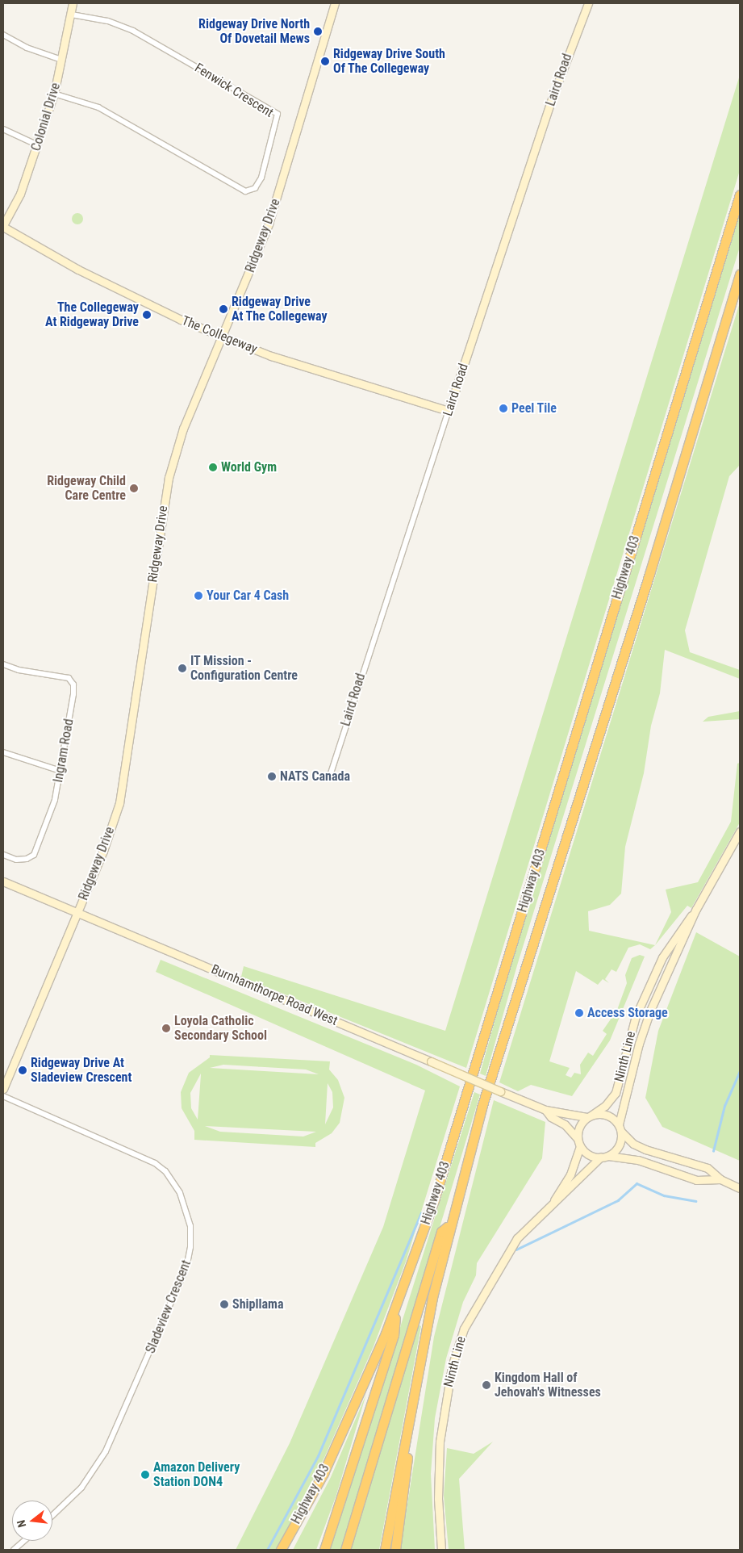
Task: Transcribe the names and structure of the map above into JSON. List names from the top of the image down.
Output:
{
  "streets": {
    "highway": ["Highway 403"],
    "street": [
      "Laird Road",
      "Fenwick Crescent",
      "Colonial Drive",
      "Ridgeway Drive",
      "The Collegeway",
      "Ingram Road",
      "Burnhamthorpe Road West",
      "Ninth Line",
      "Sladeview Crescent"
    ]
  },
  "crossings": [
    ["Laird Road", "The Collegeway"],
    ["Fenwick Crescent", "Colonial Drive"],
    ["Colonial Drive", "The Collegeway"],
    ["Ridgeway Drive", "The Collegeway"],
    ["Ridgeway Drive", "Burnhamthorpe Road West"],
    ["Burnhamthorpe Road West", "Ninth Line"]
  ],
  "places": [
    "Ridgeway Drive North Of Dovetail Mews",
    "Ridgeway Drive South Of The Collegeway",
    "Ridgeway Drive At The Collegeway",
    "The Collegeway At Ridgeway Drive",
    "Peel Tile",
    "World Gym",
    "Ridgeway Child Care Centre",
    "Your Car 4 Cash",
    "IT Mission - Configuration Centre",
    "NATS Canada",
    "Access Storage",
    "Loyola Catholic Secondary School",
    "Ridgeway Drive At Sladeview Crescent",
    "Shipllama",
    "Kingdom Hall of Jehovah's Witnesses",
    "Amazon Delivery Station DON4"
  ],
  "north": "left"
}
